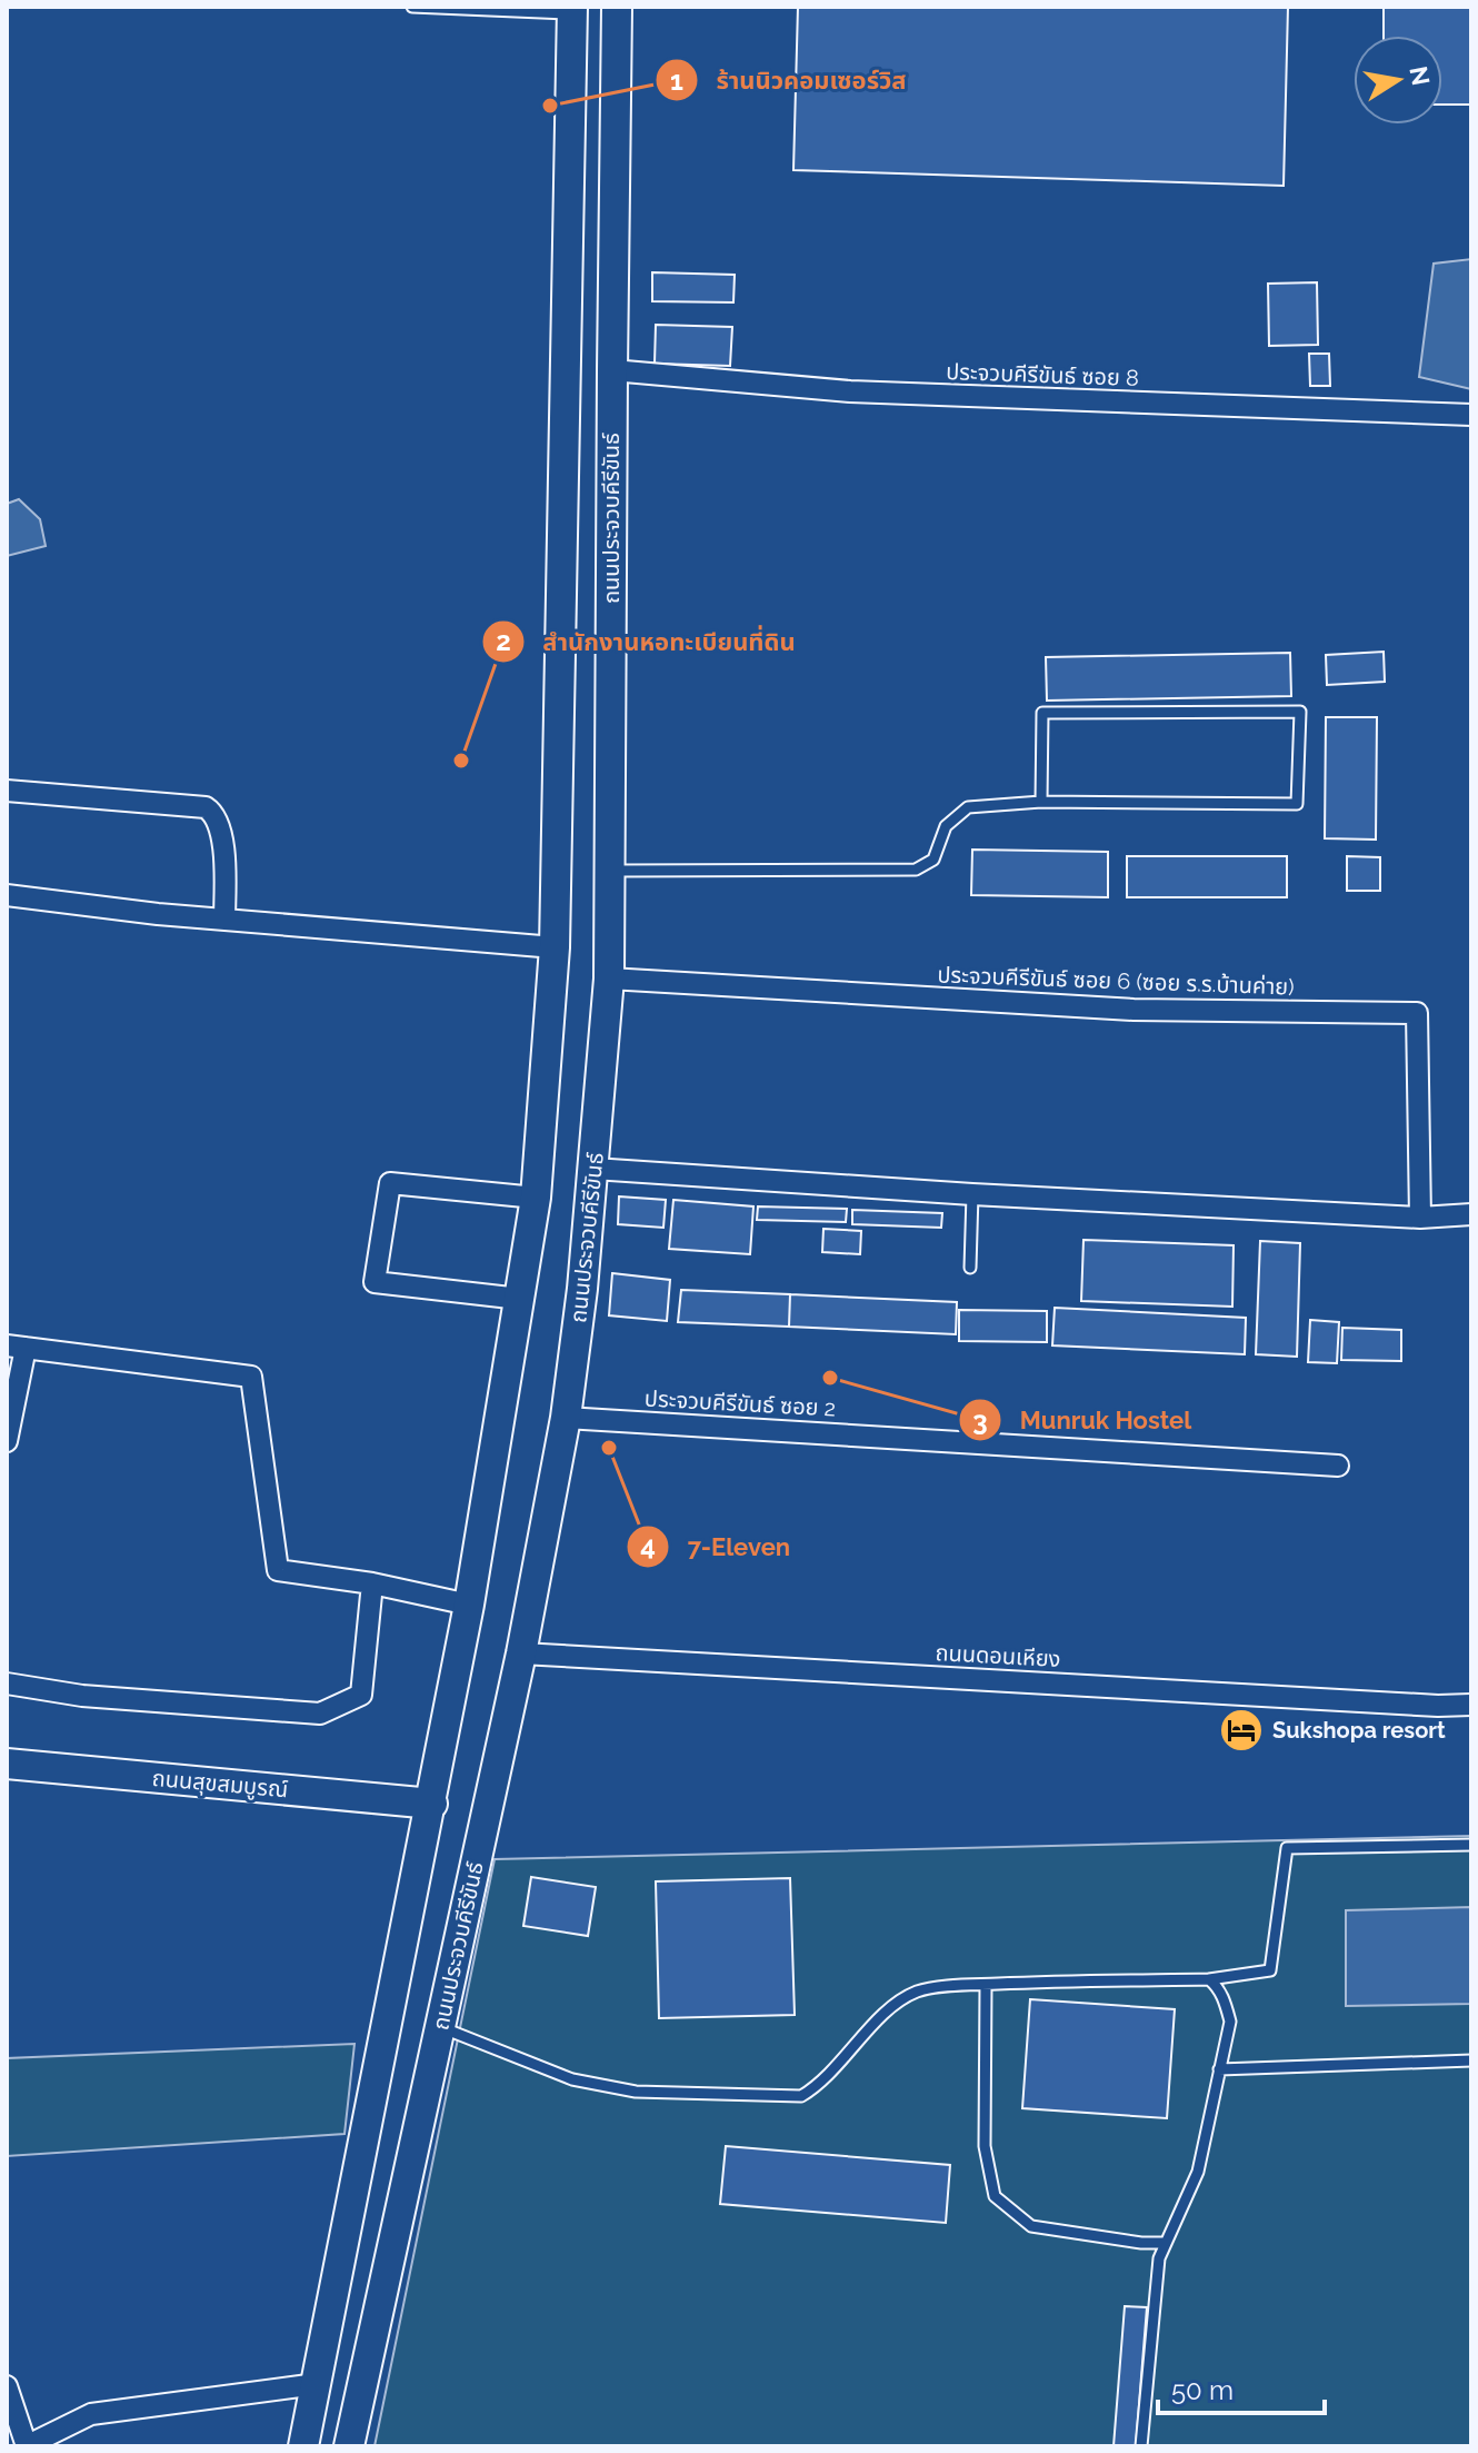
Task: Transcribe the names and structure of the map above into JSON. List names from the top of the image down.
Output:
{
  "streets": {
    "main road": ["ถนนประจวบคีรีขันธ์", "ถนนสุขสมบูรณ์"],
    "street": [
      "ประจวบคีรีขันธ์ ซอย 8",
      "ประจวบคีรีขันธ์ ซอย 6 (ซอย ร.ร.บ้านค่าย)",
      "ประจวบคีรีขันธ์ ซอย 2",
      "ถนนดอนเหียง"
    ]
  },
  "crossings": [
    ["ประจวบคีรีขันธ์ ซอย 8", "ถนนประจวบคีรีขันธ์"],
    ["ถนนประจวบคีรีขันธ์", "ประจวบคีรีขันธ์ ซอย 6 (ซอย ร.ร.บ้านค่าย)"],
    ["ถนนประจวบคีรีขันธ์", "ประจวบคีรีขันธ์ ซอย 2"],
    ["ถนนประจวบคีรีขันธ์", "ถนนดอนเหียง"]
  ],
  "places": {
    "other": [
      "ร้านนิวคอมเซอร์วิส",
      "สำนักงานหอทะเบียนที่ดิน",
      "Munruk Hostel",
      "7-Eleven"
    ],
    "hotel": ["Sukshopa resort"]
  },
  "scale_bar": "50 m",
  "north": "right"
}
